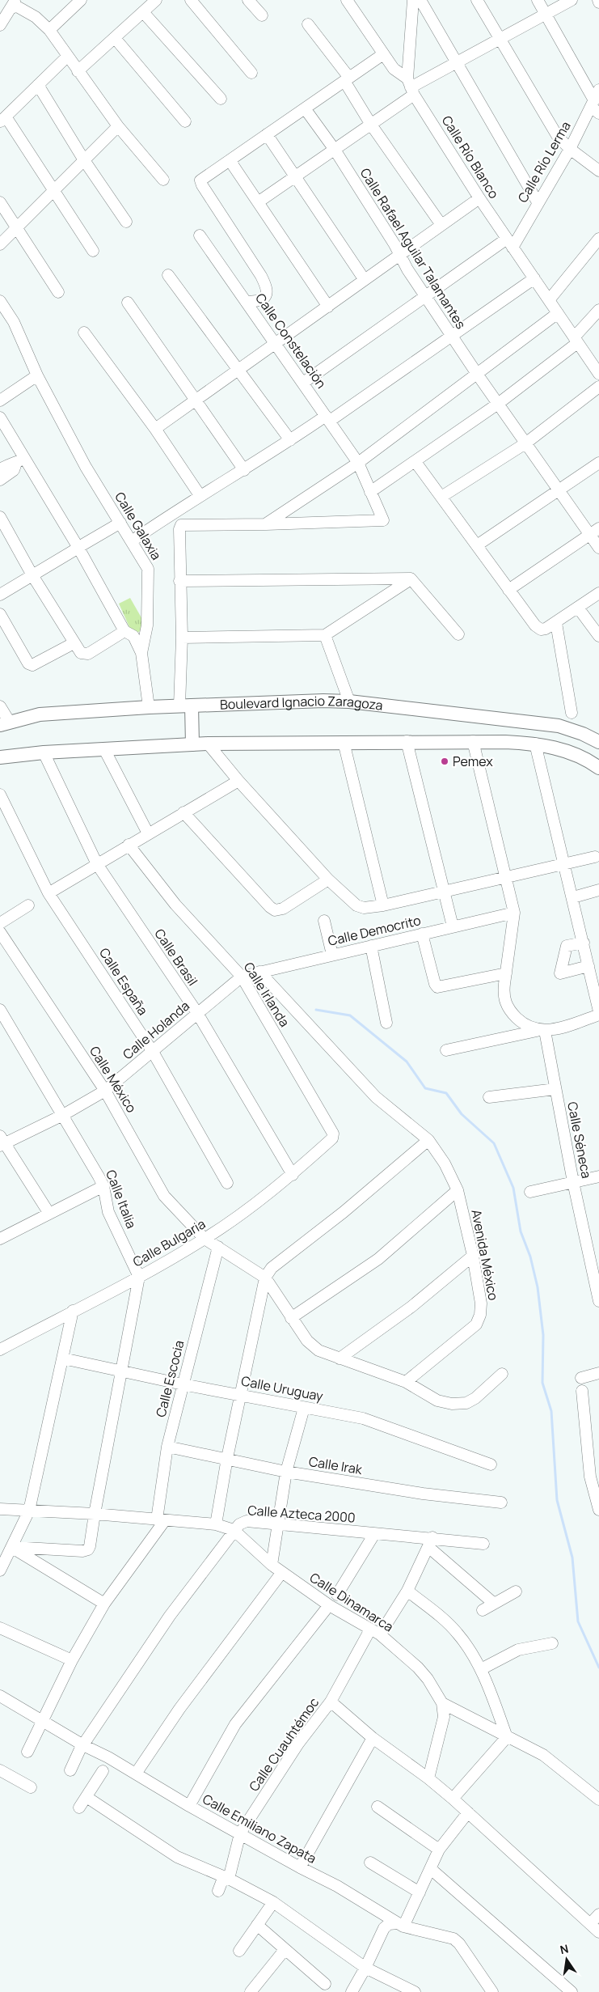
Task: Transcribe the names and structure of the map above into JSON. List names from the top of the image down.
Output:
{
  "streets": {
    "main road": ["Boulevard Ignacio Zaragoza"],
    "street": [
      "Calle Río Blanco",
      "Calle Río Lerma",
      "Calle Rafael Aguilar Talamantes",
      "Calle Constelación",
      "Calle Galaxia",
      "Calle Democrito",
      "Calle Brasil",
      "Calle España",
      "Calle Irlanda",
      "Calle Holanda",
      "Calle México",
      "Calle Séneca",
      "Calle Italia",
      "Calle Bulgaria",
      "Avenida México",
      "Calle Escocia",
      "Calle Uruguay",
      "Calle Irak",
      "Calle Azteca 2000",
      "Calle Dinamarca",
      "Calle Cuauhtémoc",
      "Calle Emiliano Zapata"
    ]
  },
  "crossings": [
    ["Calle Río Blanco", "Calle Río Lerma"],
    ["Calle Galaxia", "Boulevard Ignacio Zaragoza"],
    ["Calle Democrito", "Calle Irlanda"],
    ["Calle Democrito", "Calle Holanda"],
    ["Calle Democrito", "Avenida México"],
    ["Calle Brasil", "Calle Holanda"],
    ["Calle Brasil", "Calle Bulgaria"],
    ["Calle España", "Calle Holanda"],
    ["Calle Irlanda", "Calle Holanda"],
    ["Calle Irlanda", "Calle Bulgaria"],
    ["Calle Holanda", "Calle México"],
    ["Calle Holanda", "Calle Italia"],
    ["Calle México", "Calle Bulgaria"],
    ["Calle Italia", "Calle Bulgaria"],
    ["Calle Escocia", "Calle Uruguay"],
    ["Calle Escocia", "Calle Irak"],
    ["Calle Escocia", "Calle Azteca 2000"],
    ["Calle Azteca 2000", "Calle Dinamarca"],
    ["Calle Azteca 2000", "Calle Cuauhtémoc"],
    ["Calle Dinamarca", "Calle Cuauhtémoc"],
    ["Calle Cuauhtémoc", "Calle Emiliano Zapata"]
  ],
  "places": ["Pemex"],
  "north": "top"
}
